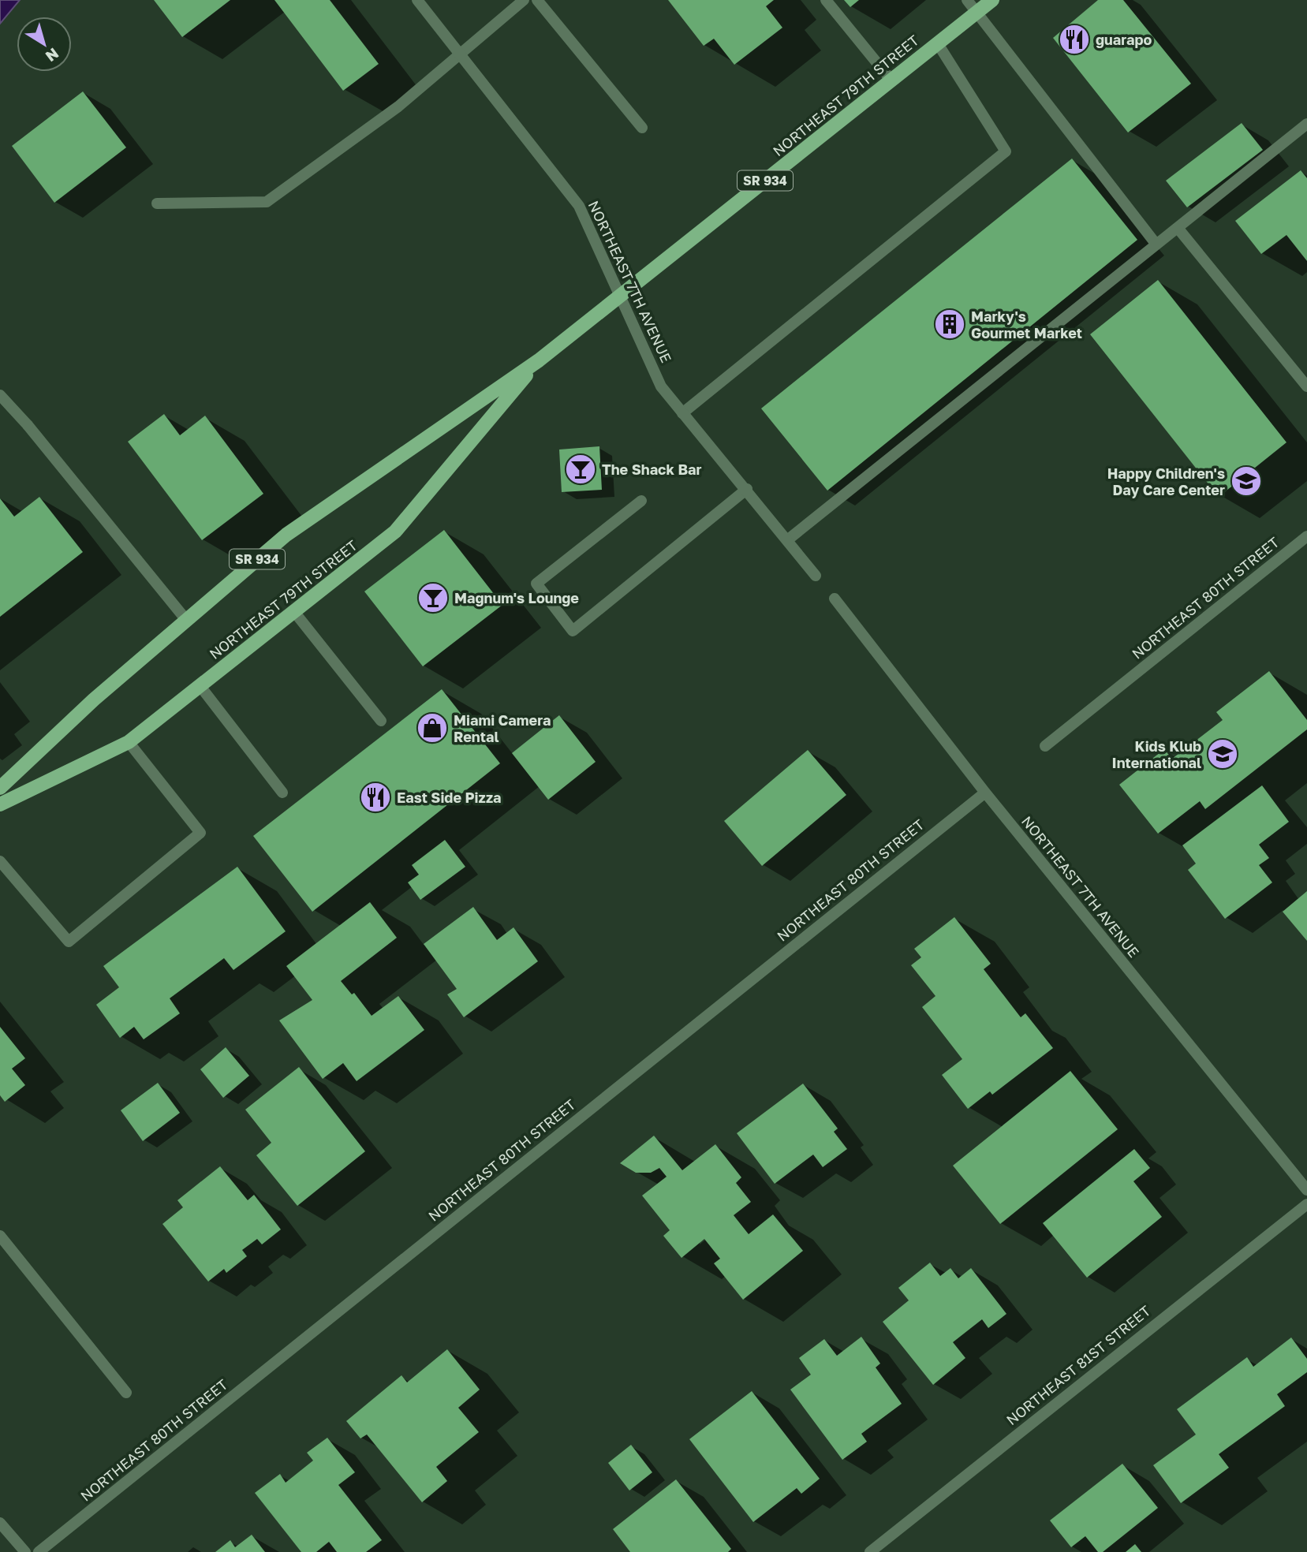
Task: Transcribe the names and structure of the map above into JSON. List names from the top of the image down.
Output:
{
  "streets": {
    "main road": ["NORTHEAST 79TH STREET", "SR 934"],
    "street": ["NORTHEAST 7TH AVENUE", "NORTHEAST 80TH STREET", "NORTHEAST 81ST STREET"]
  },
  "crossings": [
    ["NORTHEAST 79TH STREET", "NORTHEAST 7TH AVENUE"],
    ["NORTHEAST 7TH AVENUE", "NORTHEAST 80TH STREET"]
  ],
  "places": {
    "restaurant": ["guarapo", "East Side Pizza"],
    "building": ["Marky's Gourmet Market"],
    "bar": ["The Shack Bar", "Magnum's Lounge"],
    "school or university": ["Happy Children's Day Care Center", "Kids Klub International"],
    "shop": ["Miami Camera Rental"]
  },
  "north": "bottom right"
}
